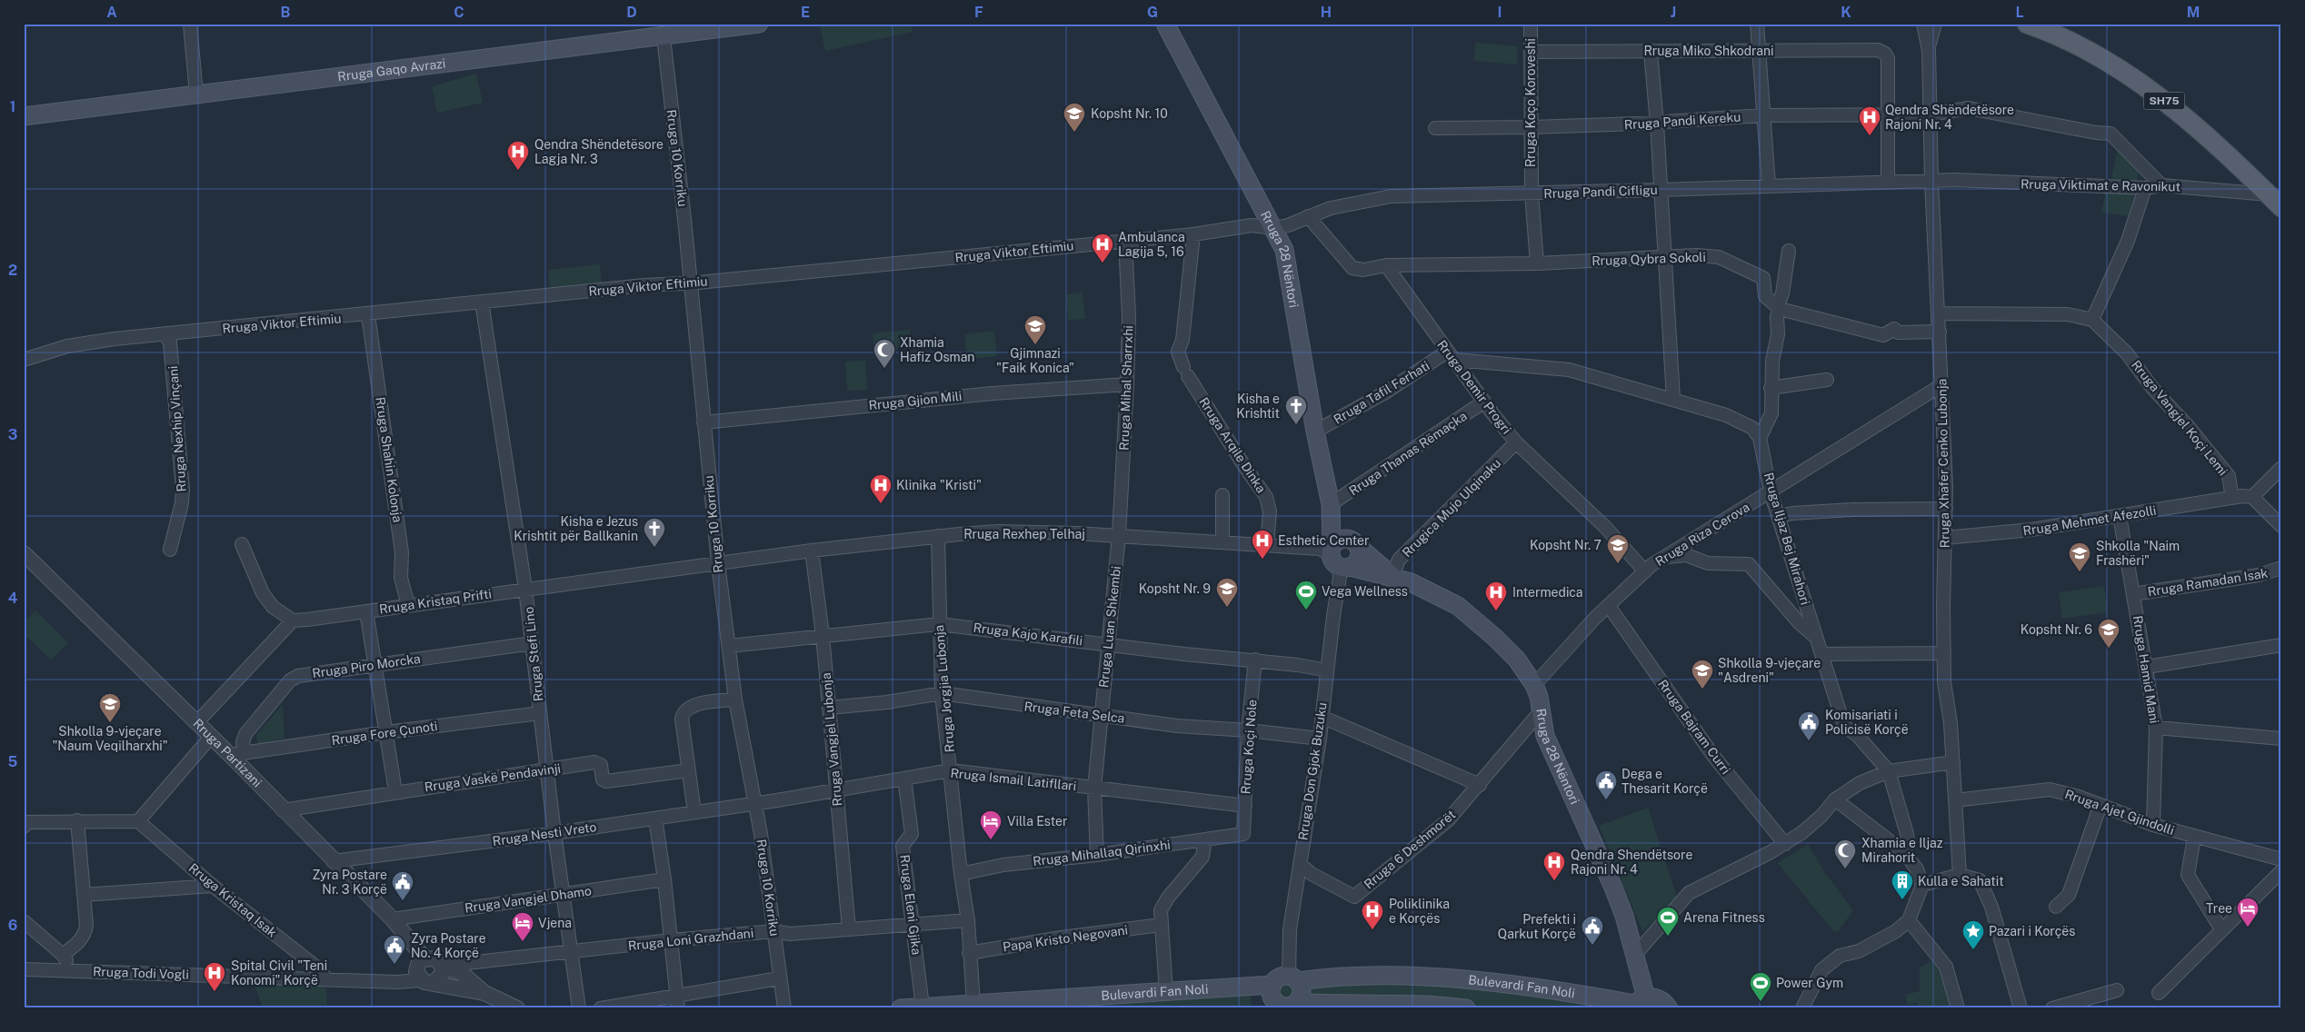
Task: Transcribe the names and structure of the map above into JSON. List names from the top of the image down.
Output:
{
  "streets": {
    "main road": [
      "Rruga Gaqo Avrazi",
      "SH75",
      "Rruga 28 Nëntori",
      "Bulevardi Fan Noli"
    ],
    "street": [
      "Rruga Miko Shkodrani",
      "Rruga Koço Koroveshi",
      "Rruga Pandi Kereku",
      "Rruga 10 Korriku",
      "Rruga Viktimat e Ravonikut",
      "Rruga Pandi Cifligu",
      "Rruga Viktor Eftimiu",
      "Rruga Qybra Sokoli",
      "Rruga Demir Progri",
      "Rruga Mihal Sharrxhi",
      "Rruga Tafil Ferhati",
      "Rruga Gjion Mili",
      "Rruga Vangjel Koçi Lemi",
      "Rruga Nexhip Vinçani",
      "Rruga Arqile Dinka",
      "Rruga Thanas Rëmaçka",
      "Rruga Shahin Kolonja",
      "Rruga Xhafer Cenko Lubonja",
      "Rrugica Mujo Ulqinaku",
      "Rruga Mehmet Afezolli",
      "Rruga Rexhep Telhaj",
      "Rruga Riza Cerova",
      "Rruga Iljaz Bej Mirahori",
      "Rruga Ramadan Isak",
      "Rruga Kristaq Prifti",
      "Rruga Luan Shkembi",
      "Rruga Kajo Karafili",
      "Rruga Stefi Lino",
      "Rruga Piro Morcka",
      "Rruga Hamid Mani",
      "Rruga Jorgjia Lubonja",
      "Rruga Feta Selca",
      "Rruga Bajram Curri",
      "Rruga Fore Çunoti",
      "Rruga Vangjel Lubonja",
      "Rruga Koçi Nole",
      "Rruga Partizani",
      "Rruga Don Gjok Buzuku",
      "Rruga Vaskë Pendavinji",
      "Rruga Ismail Latifllari",
      "Rruga Ajet Gjindolli",
      "Rruga Nesti Vreto",
      "Rruga 6 Deshmorët",
      "Rruga Mihallaq Qirinxhi",
      "Rruga Vangjel Dhamo",
      "Rruga Kristaq Isak",
      "Rruga Eleni Gjika",
      "Papa Kristo Negovani",
      "Rruga Loni Grazhdani",
      "Rruga Todi Vogli"
    ]
  },
  "crossings": [
    ["Rruga Miko Shkodrani", "Rruga Koço Koroveshi"],
    ["Rruga Miko Shkodrani", "Rruga Pandi Kereku"],
    ["Rruga Gaqo Avrazi", "Rruga 10 Korriku"],
    ["SH75", "Rruga Viktimat e Ravonikut"],
    ["Rruga Koço Koroveshi", "Rruga Pandi Kereku"],
    ["Rruga Koço Koroveshi", "Rruga Pandi Cifligu"],
    ["Rruga Koço Koroveshi", "Rruga Qybra Sokoli"],
    ["Rruga Pandi Kereku", "Rruga Viktimat e Ravonikut"],
    ["Rruga Pandi Kereku", "Rruga Xhafer Cenko Lubonja"],
    ["Rruga 10 Korriku", "Rruga Viktor Eftimiu"],
    ["Rruga 10 Korriku", "Rruga Gjion Mili"],
    ["Rruga 10 Korriku", "Rruga Rexhep Telhaj"],
    ["Rruga 10 Korriku", "Rruga Kristaq Prifti"],
    ["Rruga 10 Korriku", "Rruga Kajo Karafili"],
    ["Rruga 10 Korriku", "Rruga Ismail Latifllari"],
    ["Rruga 10 Korriku", "Rruga Nesti Vreto"],
    ["Rruga 10 Korriku", "Rruga Loni Grazhdani"],
    ["Rruga Viktimat e Ravonikut", "Rruga Pandi Cifligu"],
    ["Rruga Viktimat e Ravonikut", "Rruga Xhafer Cenko Lubonja"],
    ["Rruga Pandi Cifligu", "Rruga Viktor Eftimiu"],
    ["Rruga Pandi Cifligu", "Rruga 28 Nëntori"],
    ["Rruga Pandi Cifligu", "Rruga Xhafer Cenko Lubonja"],
    ["Rruga Viktor Eftimiu", "Rruga 28 Nëntori"],
    ["Rruga Viktor Eftimiu", "Rruga Mihal Sharrxhi"],
    ["Rruga Viktor Eftimiu", "Rruga Nexhip Vinçani"],
    ["Rruga Viktor Eftimiu", "Rruga Arqile Dinka"],
    ["Rruga Viktor Eftimiu", "Rruga Shahin Kolonja"],
    ["Rruga Viktor Eftimiu", "Rruga Stefi Lino"],
    ["Rruga Qybra Sokoli", "Rruga Demir Progri"],
    ["Rruga 28 Nëntori", "Rruga Tafil Ferhati"],
    ["Rruga 28 Nëntori", "Rruga Thanas Rëmaçka"],
    ["Rruga 28 Nëntori", "Rrugica Mujo Ulqinaku"],
    ["Rruga 28 Nëntori", "Rruga Rexhep Telhaj"],
    ["Rruga 28 Nëntori", "Rruga Riza Cerova"],
    ["Rruga 28 Nëntori", "Rruga Don Gjok Buzuku"],
    ["Rruga 28 Nëntori", "Rruga 6 Deshmorët"],
    ["Rruga 28 Nëntori", "Bulevardi Fan Noli"],
    ["Rruga Demir Progri", "Rruga Tafil Ferhati"],
    ["Rruga Demir Progri", "Rruga Thanas Rëmaçka"],
    ["Rruga Demir Progri", "Rrugica Mujo Ulqinaku"],
    ["Rruga Demir Progri", "Rruga Riza Cerova"],
    ["Rruga Mihal Sharrxhi", "Rruga Gjion Mili"],
    ["Rruga Mihal Sharrxhi", "Rruga Rexhep Telhaj"],
    ["Rruga Mihal Sharrxhi", "Rruga Luan Shkembi"],
    ["Rruga Vangjel Koçi Lemi", "Rruga Mehmet Afezolli"],
    ["Rruga Arqile Dinka", "Rruga Rexhep Telhaj"],
    ["Rruga Shahin Kolonja", "Rruga Kristaq Prifti"],
    ["Rruga Xhafer Cenko Lubonja", "Rruga Mehmet Afezolli"],
    ["Rruga Xhafer Cenko Lubonja", "Rruga Riza Cerova"],
    ["Rruga Xhafer Cenko Lubonja", "Rruga Ajet Gjindolli"],
    ["Rruga Mehmet Afezolli", "Rruga Hamid Mani"],
    ["Rruga Rexhep Telhaj", "Rruga Kristaq Prifti"],
    ["Rruga Rexhep Telhaj", "Rruga Luan Shkembi"],
    ["Rruga Rexhep Telhaj", "Rruga Jorgjia Lubonja"],
    ["Rruga Rexhep Telhaj", "Rruga Vangjel Lubonja"],
    ["Rruga Rexhep Telhaj", "Rruga Don Gjok Buzuku"],
    ["Rruga Riza Cerova", "Rruga Iljaz Bej Mirahori"],
    ["Rruga Riza Cerova", "Rruga Bajram Curri"],
    ["Rruga Ramadan Isak", "Rruga Hamid Mani"],
    ["Rruga Kristaq Prifti", "Rruga Stefi Lino"],
    ["Rruga Luan Shkembi", "Rruga Kajo Karafili"],
    ["Rruga Luan Shkembi", "Rruga Feta Selca"],
    ["Rruga Luan Shkembi", "Rruga Ismail Latifllari"],
    ["Rruga Luan Shkembi", "Rruga Mihallaq Qirinxhi"],
    ["Rruga Kajo Karafili", "Rruga Jorgjia Lubonja"],
    ["Rruga Kajo Karafili", "Rruga Vangjel Lubonja"],
    ["Rruga Kajo Karafili", "Rruga Koçi Nole"],
    ["Rruga Kajo Karafili", "Rruga Don Gjok Buzuku"],
    ["Rruga Stefi Lino", "Rruga Piro Morcka"],
    ["Rruga Stefi Lino", "Rruga Fore Çunoti"],
    ["Rruga Stefi Lino", "Rruga Vaskë Pendavinji"],
    ["Rruga Stefi Lino", "Rruga Nesti Vreto"],
    ["Rruga Stefi Lino", "Rruga Vangjel Dhamo"],
    ["Rruga Stefi Lino", "Rruga Loni Grazhdani"],
    ["Rruga Piro Morcka", "Rruga Fore Çunoti"],
    ["Rruga Piro Morcka", "Rruga Partizani"],
    ["Rruga Hamid Mani", "Rruga Ajet Gjindolli"],
    ["Rruga Jorgjia Lubonja", "Rruga Feta Selca"],
    ["Rruga Jorgjia Lubonja", "Rruga Ismail Latifllari"],
    ["Rruga Jorgjia Lubonja", "Rruga Mihallaq Qirinxhi"],
    ["Rruga Jorgjia Lubonja", "Papa Kristo Negovani"],
    ["Rruga Jorgjia Lubonja", "Rruga Loni Grazhdani"],
    ["Rruga Jorgjia Lubonja", "Bulevardi Fan Noli"],
    ["Rruga Feta Selca", "Rruga Vangjel Lubonja"],
    ["Rruga Feta Selca", "Rruga Koçi Nole"],
    ["Rruga Feta Selca", "Rruga Don Gjok Buzuku"],
    ["Rruga Fore Çunoti", "Rruga Partizani"],
    ["Rruga Vangjel Lubonja", "Rruga Ismail Latifllari"],
    ["Rruga Vangjel Lubonja", "Rruga Loni Grazhdani"],
    ["Rruga Koçi Nole", "Rruga Ismail Latifllari"],
    ["Rruga Koçi Nole", "Rruga Mihallaq Qirinxhi"],
    ["Rruga Partizani", "Rruga Vaskë Pendavinji"],
    ["Rruga Partizani", "Rruga Nesti Vreto"],
    ["Rruga Partizani", "Rruga Vangjel Dhamo"],
    ["Rruga Partizani", "Rruga Loni Grazhdani"],
    ["Rruga Partizani", "Rruga Todi Vogli"],
    ["Rruga Don Gjok Buzuku", "Rruga 6 Deshmorët"],
    ["Rruga Don Gjok Buzuku", "Bulevardi Fan Noli"],
    ["Rruga Ismail Latifllari", "Rruga Nesti Vreto"],
    ["Rruga Ismail Latifllari", "Rruga Eleni Gjika"],
    ["Rruga Kristaq Isak", "Rruga Todi Vogli"],
    ["Rruga Eleni Gjika", "Rruga Loni Grazhdani"],
    ["Rruga Eleni Gjika", "Bulevardi Fan Noli"],
    ["Rruga Loni Grazhdani", "Rruga Todi Vogli"]
  ],
  "places": {
    "school or university": [
      "Kopsht Nr. 10",
      "Gjimnazi \"Faik Konica\"",
      "Kopsht Nr. 7",
      "Shkolla \"Naim Frashëri\"",
      "Kopsht Nr. 9",
      "Kopsht Nr. 6",
      "Shkolla 9-vjeçare \"Asdreni\"",
      "Shkolla 9-vjeçare \"Naum Veqilharxhi\""
    ],
    "hospital": [
      "Qendra Shëndetësore Rajoni Nr. 4",
      "Qendra Shëndetësore Lagja Nr. 3",
      "Ambulanca Lagija 5, 16",
      "Klinika \"Kristi\"",
      "Esthetic Center",
      "Intermedica",
      "Qendra Shendëtsore Rajoni Nr. 4",
      "Poliklinika e Korçës",
      "Spital Civil \"Teni Konomi\" Korçë"
    ],
    "mosque": ["Xhamia Hafiz Osman", "Xhamia e Iljaz Mirahorit"],
    "church": ["Kisha e Krishtit", "Kisha e Jezus Krishtit për Ballkanin"],
    "sports": ["Vega Wellness", "Arena Fitness", "Power Gym"],
    "public building": [
      "Komisariati i Policisë Korçë",
      "Dega e Thesarit Korçë",
      "Zyra Postare Nr. 3 Korçë",
      "Prefekti i Qarkut Korçë",
      "Zyra Postare No. 4 Korçë"
    ],
    "hotel": ["Villa Ester", "Tree", "Vjena"],
    "building": ["Kulla e Sahatit"],
    "place": ["Pazari i Korçës"]
  },
  "grid": {
    "columns": [
      "A",
      "B",
      "C",
      "D",
      "E",
      "F",
      "G",
      "H",
      "I",
      "J",
      "K",
      "L",
      "M"
    ],
    "rows": [
      "1",
      "2",
      "3",
      "4",
      "5",
      "6"
    ]
  }
}
